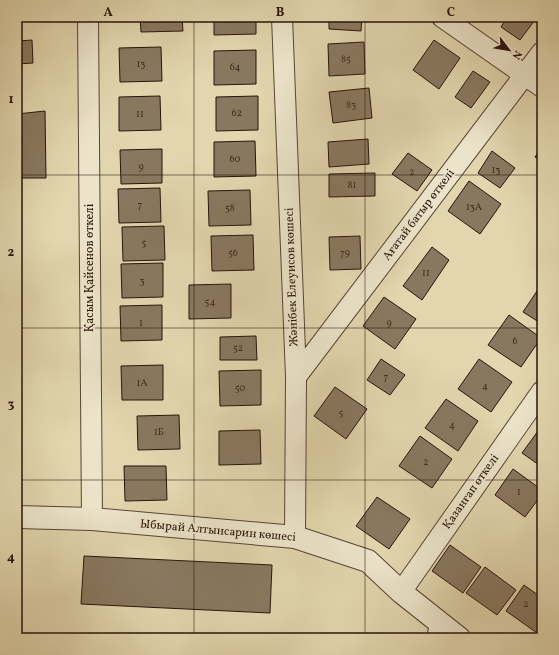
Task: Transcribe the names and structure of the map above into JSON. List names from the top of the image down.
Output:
{
  "streets": {
    "street": [
      "Ағатай батыр өткелі",
      "Қасым Қайсенов өткелі",
      "Жәнібек Елеуисов көшесі",
      "Қазанғап өткелі",
      "Ыбырай Алтынсарин көшесі"
    ]
  },
  "crossings": [
    ["Ағатай батыр өткелі", "Жәнібек Елеуисов көшесі"],
    ["Қасым Қайсенов өткелі", "Ыбырай Алтынсарин көшесі"],
    ["Жәнібек Елеуисов көшесі", "Ыбырай Алтынсарин көшесі"],
    ["Қазанғап өткелі", "Ыбырай Алтынсарин көшесі"]
  ],
  "house_numbers": [
    "85",
    "13",
    "64",
    "83",
    "62",
    "11",
    "60",
    "9",
    "13",
    "2",
    "81",
    "7",
    "13А",
    "58",
    "5",
    "56",
    "79",
    "11",
    "3",
    "54",
    "1",
    "9",
    "6",
    "52",
    "7",
    "1А",
    "4",
    "50",
    "5",
    "4",
    "1Б",
    "2",
    "1",
    "2"
  ],
  "north": "bottom right",
  "grid": {
    "columns": ["A", "B", "C"],
    "rows": [
      "1",
      "2",
      "3",
      "4"
    ]
  }
}
